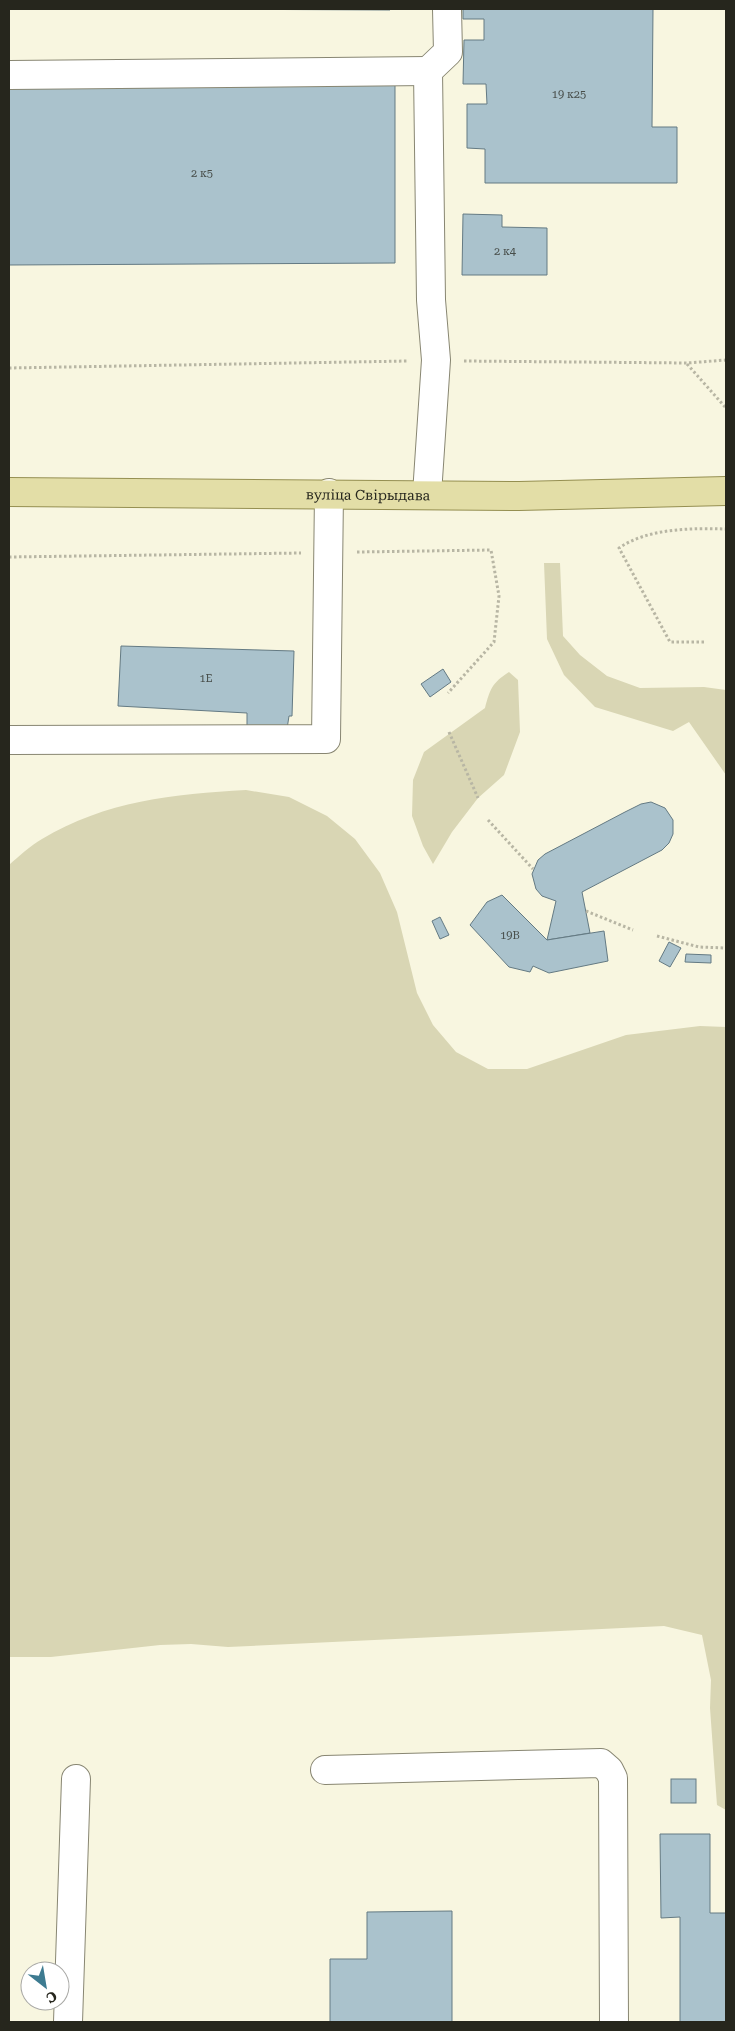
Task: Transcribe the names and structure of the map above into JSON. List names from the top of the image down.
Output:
{
  "streets": {
    "main road": ["вуліца Свірыдава"]
  },
  "house_numbers": [
    "19 к25",
    "2 к5",
    "2 к4",
    "1Е",
    "19В"
  ],
  "north": "bottom right"
}
